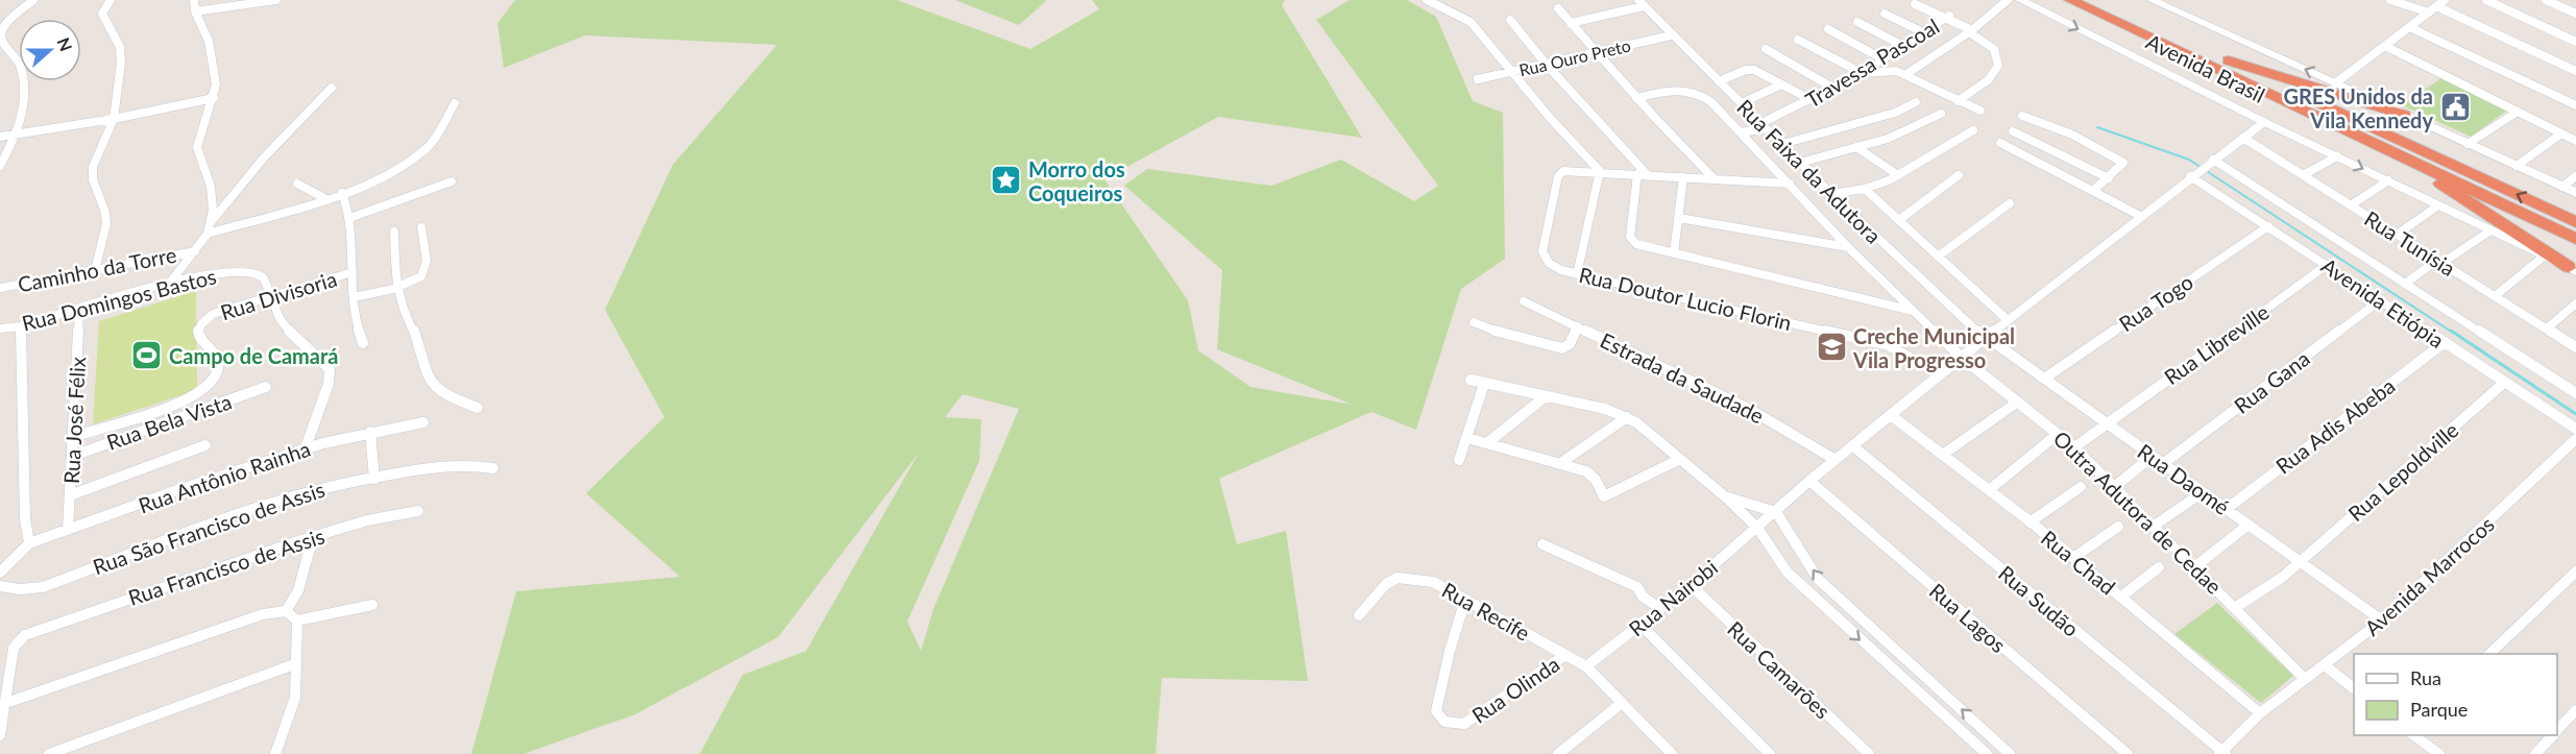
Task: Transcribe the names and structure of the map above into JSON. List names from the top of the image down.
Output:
{
  "streets": {
    "highway": ["Avenida Brasil"],
    "street": [
      "Rua Ouro Preto",
      "Travessa Pascoal",
      "Rua Faixa da Adutora",
      "Rua Tunísia",
      "Caminho da Torre",
      "Rua Divisoria",
      "Rua Doutor Lucio Florin",
      "Rua Domingos Bastos",
      "Rua Togo",
      "Avenida Etiópia",
      "Rua Libreville",
      "Estrada da Saudade",
      "Rua Gana",
      "Rua José Félix",
      "Rua Bela Vista",
      "Rua Adis Abeba",
      "Rua Lepoldville",
      "Rua Antônio Rainha",
      "Rua Daomé",
      "Outra Adutora de Cedae",
      "Rua São Francisco de Assis",
      "Rua Chad",
      "Rua Francisco de Assis",
      "Avenida Marrocos",
      "Rua Nairobi",
      "Rua Sudão",
      "Rua Recife",
      "Rua Lagos",
      "Rua Camarões",
      "Rua Olinda"
    ]
  },
  "crossings": [
    ["Rua Ouro Preto", "Rua Faixa da Adutora"],
    ["Travessa Pascoal", "Rua Faixa da Adutora"],
    ["Avenida Brasil", "Rua Nairobi"],
    ["Rua Faixa da Adutora", "Rua Daomé"],
    ["Rua Faixa da Adutora", "Outra Adutora de Cedae"],
    ["Rua Faixa da Adutora", "Rua Nairobi"],
    ["Rua Tunísia", "Rua Nairobi"],
    ["Rua Divisoria", "Rua Domingos Bastos"],
    ["Rua Divisoria", "Rua José Félix"],
    ["Rua Doutor Lucio Florin", "Rua Nairobi"],
    ["Rua Domingos Bastos", "Rua José Félix"],
    ["Rua Domingos Bastos", "Rua Antônio Rainha"],
    ["Rua Togo", "Avenida Etiópia"],
    ["Rua Togo", "Rua Daomé"],
    ["Avenida Etiópia", "Rua Libreville"],
    ["Avenida Etiópia", "Rua Gana"],
    ["Avenida Etiópia", "Rua Adis Abeba"],
    ["Avenida Etiópia", "Rua Lepoldville"],
    ["Avenida Etiópia", "Rua Nairobi"],
    ["Rua Libreville", "Rua Daomé"],
    ["Rua Libreville", "Outra Adutora de Cedae"],
    ["Estrada da Saudade", "Rua Nairobi"],
    ["Rua Gana", "Rua Daomé"],
    ["Rua José Félix", "Rua Bela Vista"],
    ["Rua José Félix", "Rua Antônio Rainha"],
    ["Rua Adis Abeba", "Rua Daomé"],
    ["Rua Lepoldville", "Rua Daomé"],
    ["Rua Lepoldville", "Outra Adutora de Cedae"],
    ["Rua Daomé", "Avenida Marrocos"],
    ["Rua Daomé", "Rua Nairobi"],
    ["Outra Adutora de Cedae", "Avenida Marrocos"],
    ["Outra Adutora de Cedae", "Rua Nairobi"],
    ["Rua Chad", "Avenida Marrocos"],
    ["Rua Chad", "Rua Nairobi"],
    ["Avenida Marrocos", "Rua Sudão"],
    ["Rua Nairobi", "Rua Sudão"],
    ["Rua Nairobi", "Rua Recife"],
    ["Rua Nairobi", "Rua Lagos"],
    ["Rua Nairobi", "Rua Camarões"],
    ["Rua Recife", "Rua Olinda"]
  ],
  "places": {
    "public building": ["GRES Unidos da Vila Kennedy"],
    "place": ["Morro dos Coqueiros"],
    "school or university": ["Creche Municipal Vila Progresso"],
    "sports": ["Campo de Camará"]
  },
  "legend": ["Rua", "Parque"],
  "north": "right"
}
